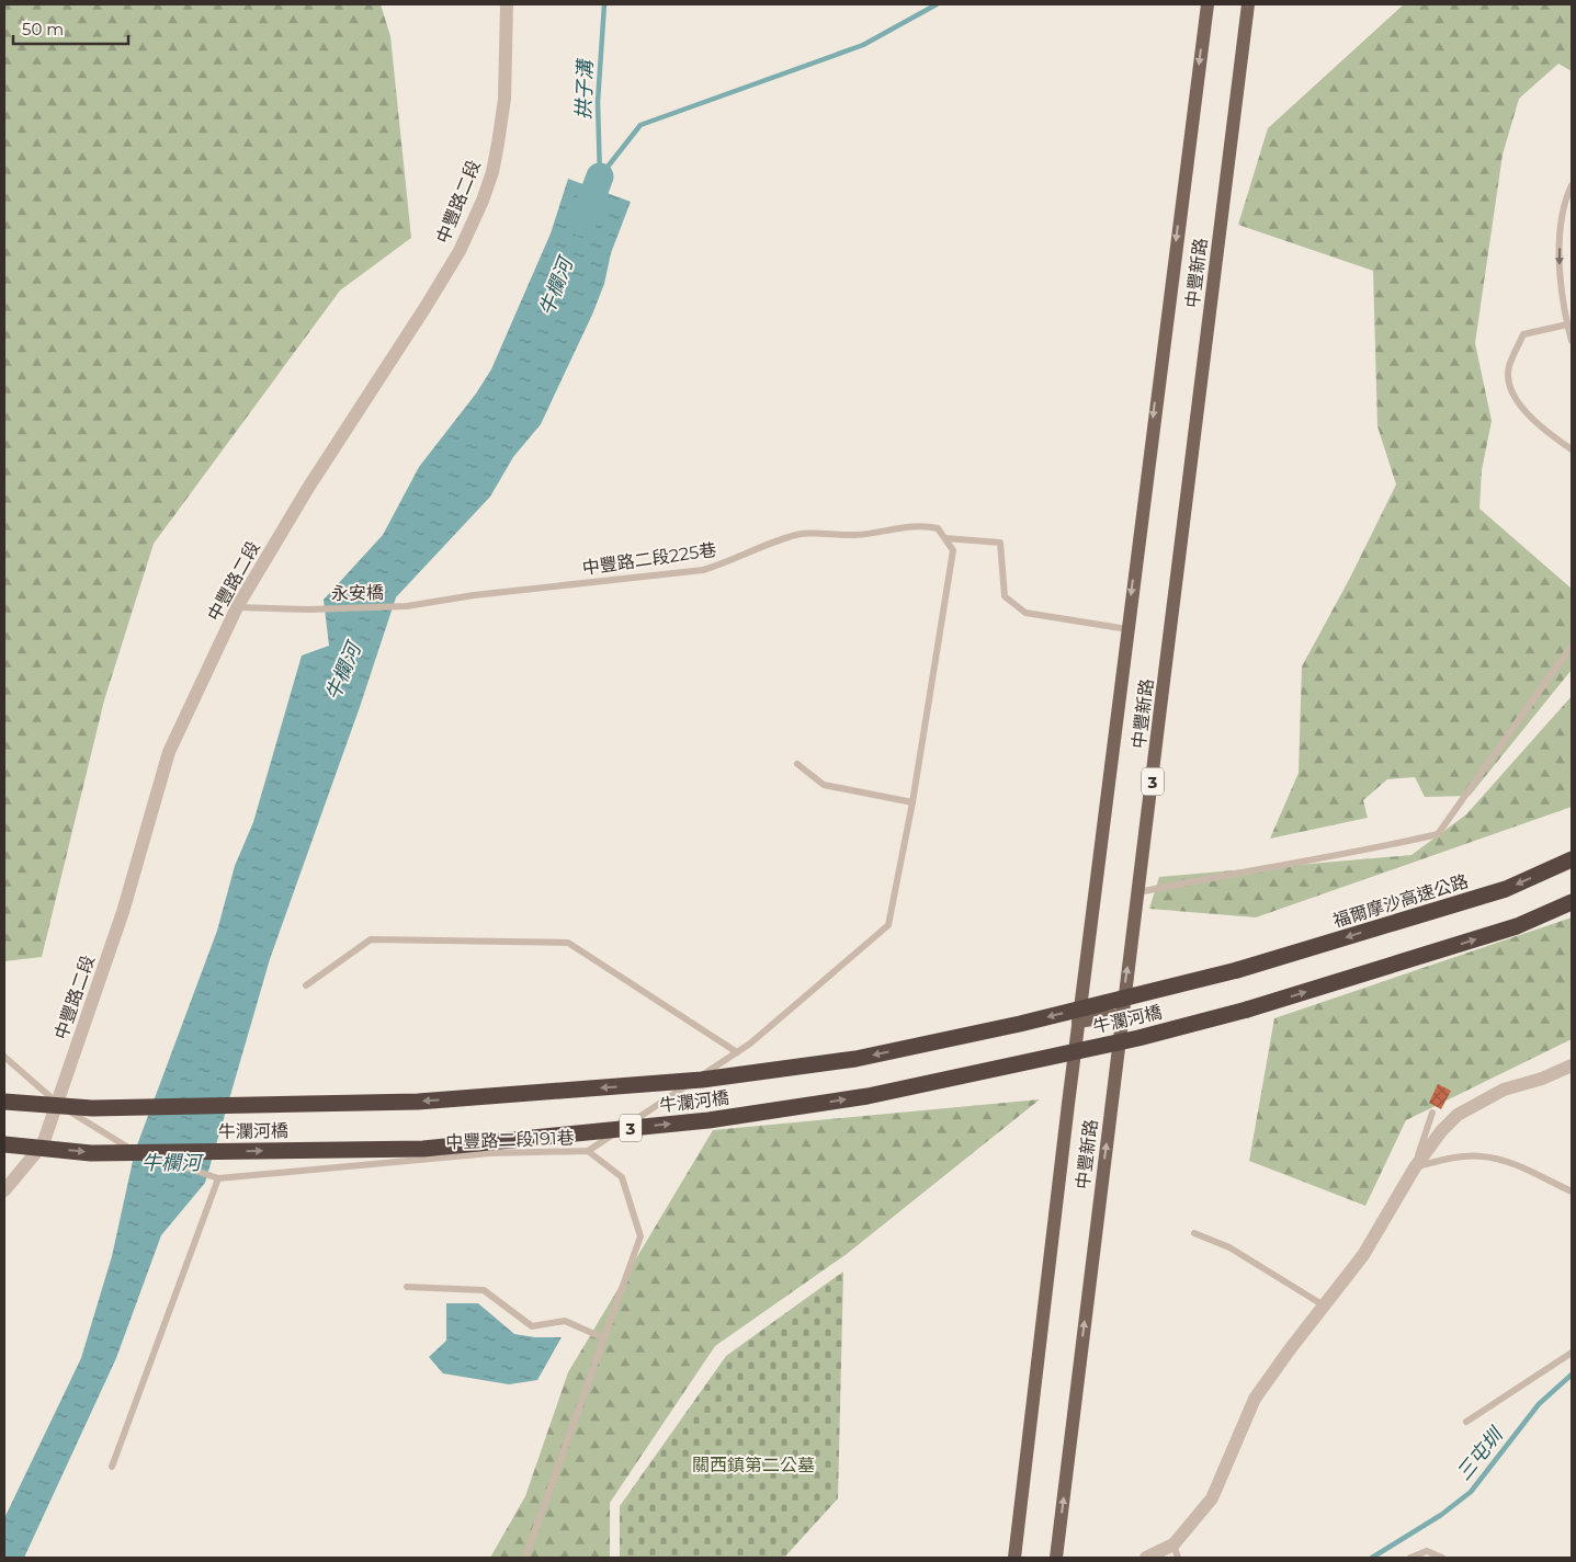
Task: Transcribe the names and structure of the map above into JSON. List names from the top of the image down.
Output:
{
  "streets": {
    "highway": ["3", "福爾摩沙高速公路", "牛瀾河橋"],
    "main road": ["中豐新路"],
    "street": ["中豐路二段"],
    "lane": ["中豐路二段225巷", "永安橋", "中豐路二段191巷"]
  },
  "crossings": [
    ["中豐路二段", "永安橋"],
    ["中豐路二段225巷", "永安橋"],
    ["福爾摩沙高速公路", "牛瀾河橋"]
  ],
  "one_way": ["福爾摩沙高速公路"],
  "water": ["拱子溝", "牛欄河", "三屯圳"],
  "parks": ["關西鎮第二公墓"],
  "scale_bar": "50 m"
}
